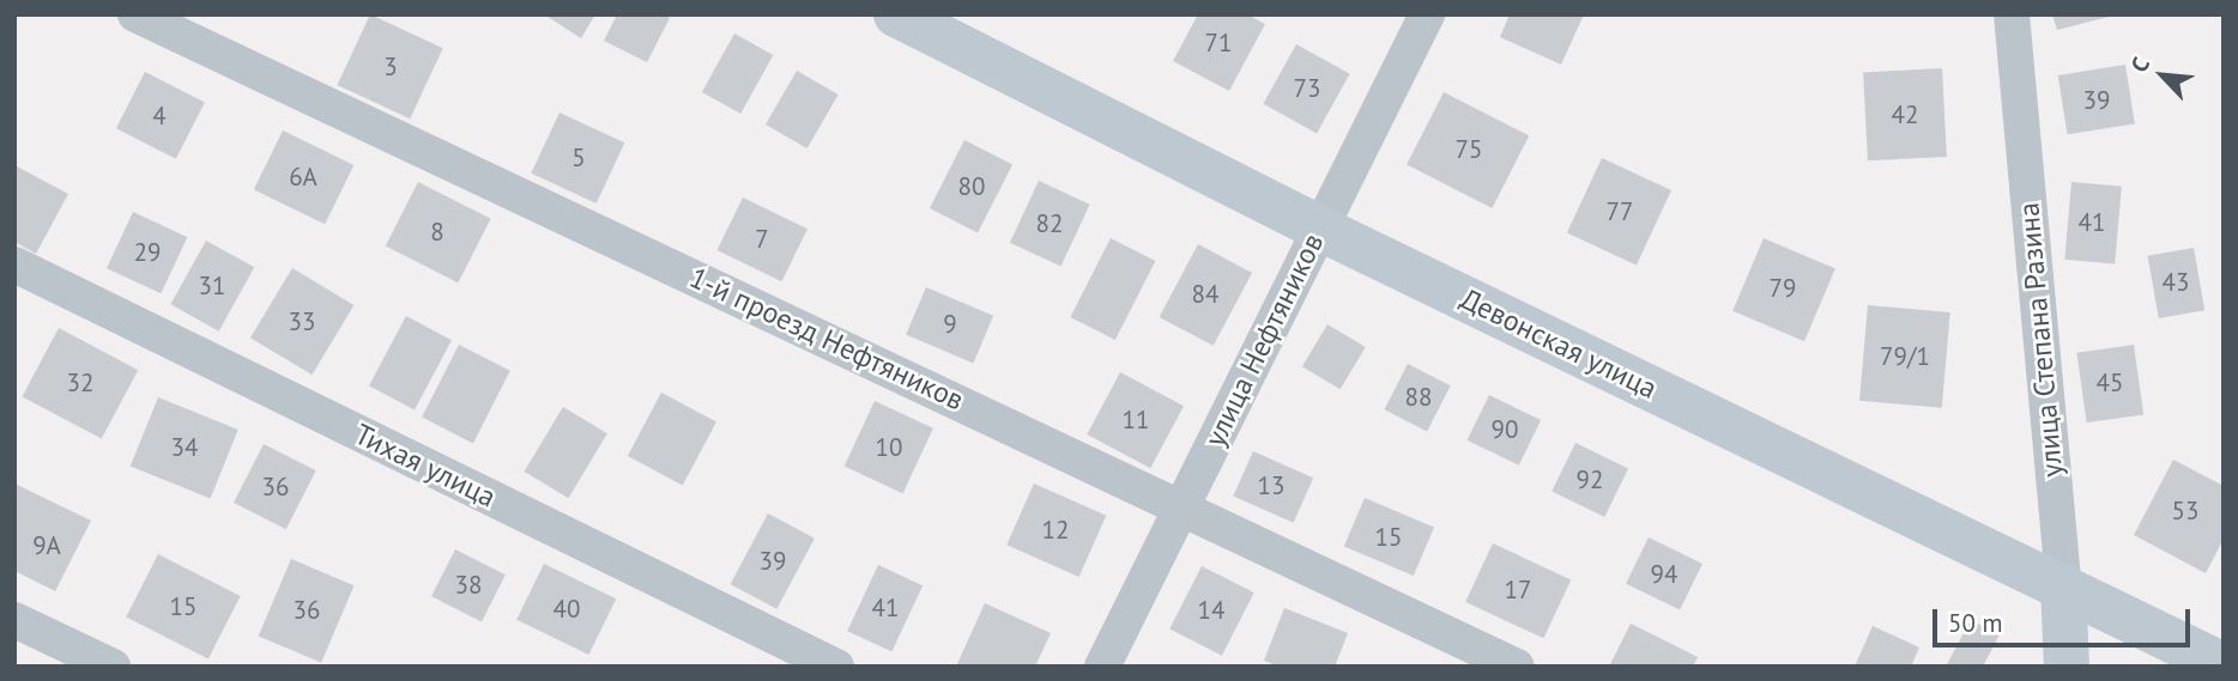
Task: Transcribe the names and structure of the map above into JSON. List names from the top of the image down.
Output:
{
  "streets": {
    "main road": ["улица Степана Разина", "Девонская улица"],
    "street": ["1-й проезд Нефтяников", "улица Нефтяников", "Тихая улица"]
  },
  "crossings": [
    ["1-й проезд Нефтяников", "улица Нефтяников"],
    ["улица Нефтяников", "Девонская улица"],
    ["улица Степана Разина", "Девонская улица"]
  ],
  "house_numbers": [
    "71",
    "3",
    "73",
    "39",
    "42",
    "4",
    "75",
    "5",
    "6А",
    "80",
    "77",
    "41",
    "82",
    "8",
    "7",
    "29",
    "43",
    "31",
    "79",
    "84",
    "33",
    "9",
    "79/1",
    "32",
    "45",
    "88",
    "11",
    "90",
    "34",
    "10",
    "92",
    "13",
    "36",
    "53",
    "12",
    "15",
    "9А",
    "39",
    "94",
    "38",
    "17",
    "15",
    "41",
    "40",
    "36",
    "14"
  ],
  "scale_bar": "50 m",
  "north": "top left"
}
